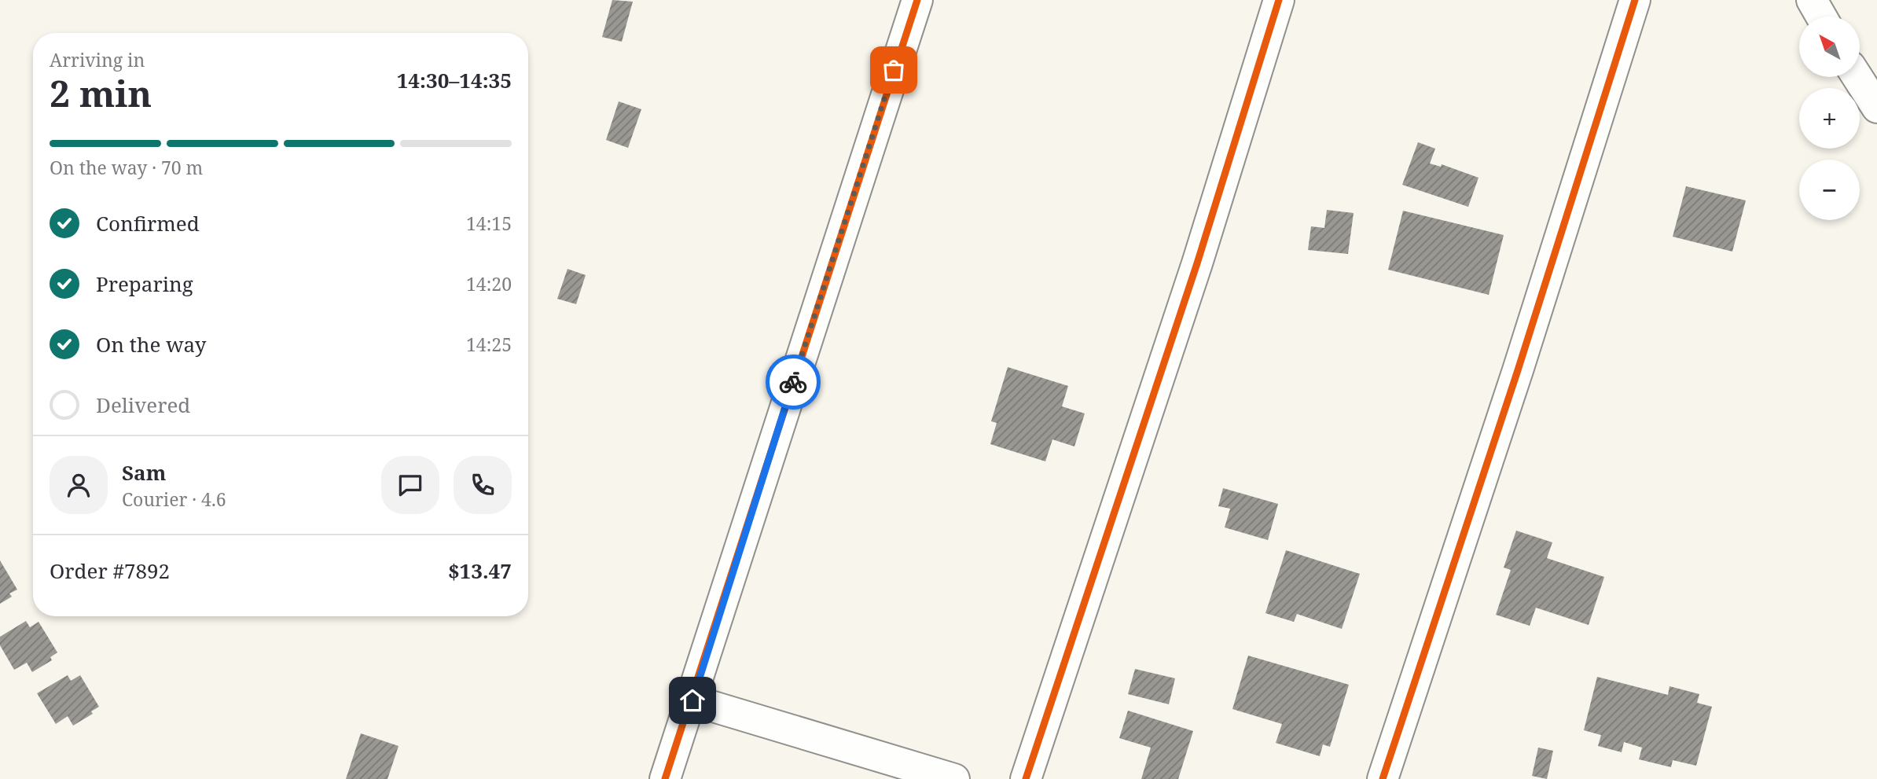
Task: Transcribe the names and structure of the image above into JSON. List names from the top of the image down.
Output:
{
  "north": "top left",
  "page": {
    "map_buttons": ["+", "−"],
    "heading": ["2 min", "Arriving in", "14:30–14:35"],
    "panel": [
      "Sam",
      "Courier · 4.6",
      "Order #7892",
      "$13.47"
    ],
    "bar": "On the way · 70 m",
    "list": [
      ["Confirmed", "14:15"],
      ["Preparing", "14:20"],
      ["On the way", "14:25"],
      "Delivered"
    ]
  }
}
